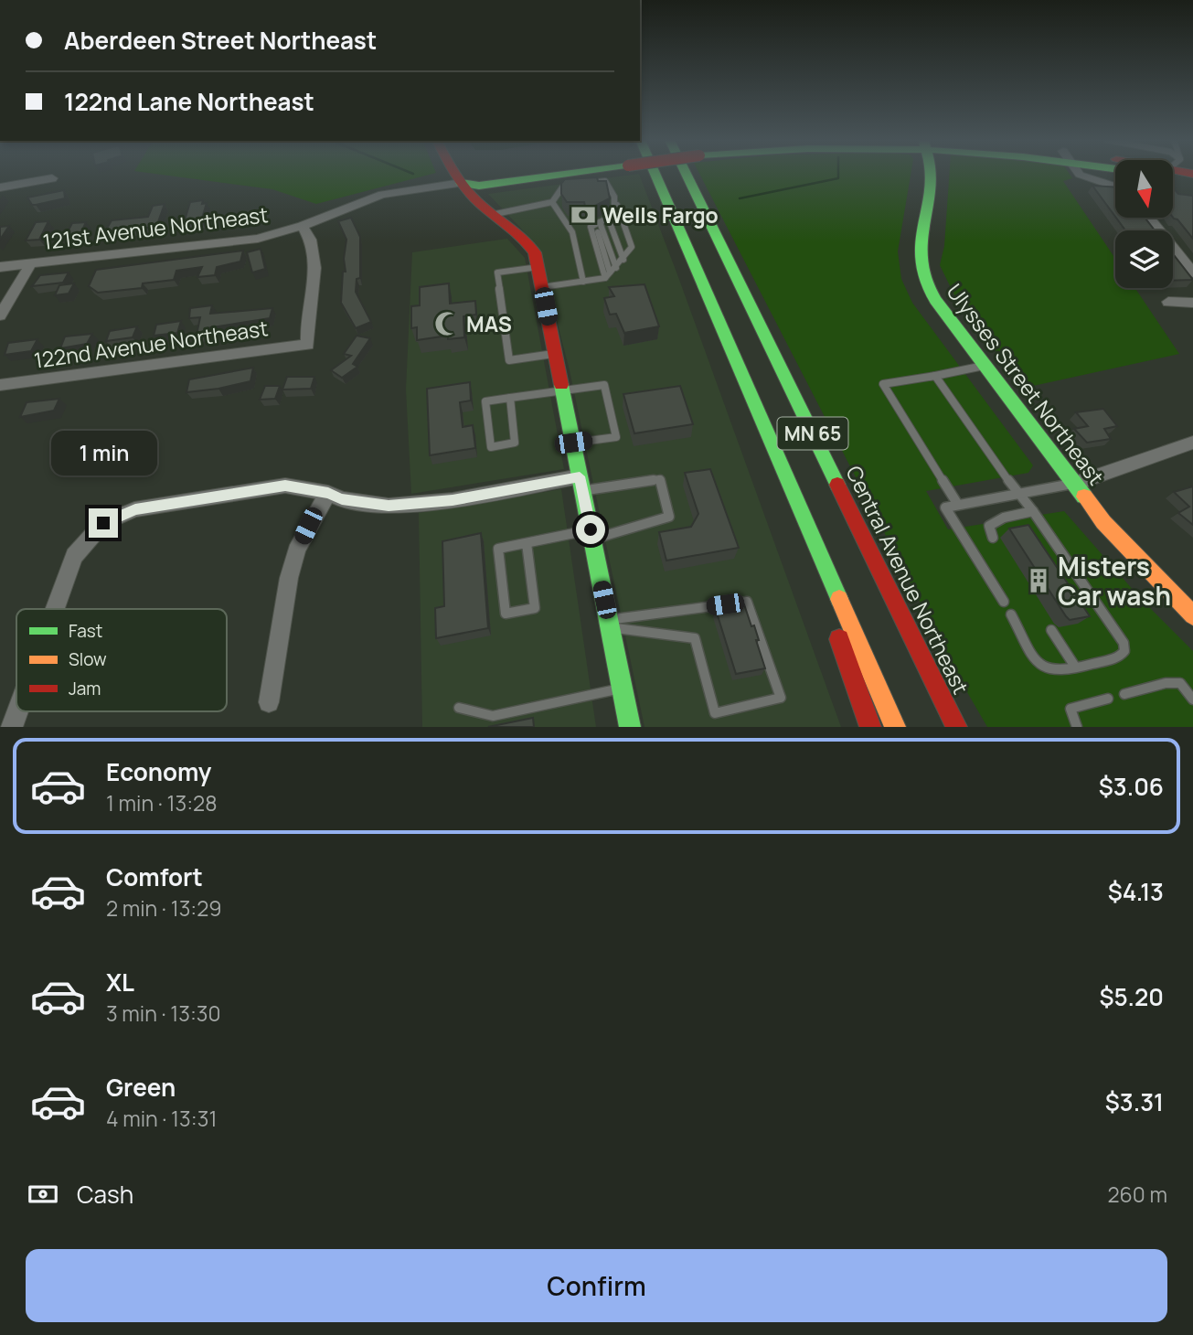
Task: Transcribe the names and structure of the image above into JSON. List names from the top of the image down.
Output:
{
  "streets": {
    "main road": [
      "121st Avenue Northeast",
      "Ulysses Street Northeast",
      "MN 65",
      "Central Avenue Northeast"
    ],
    "street": ["122nd Avenue Northeast"]
  },
  "crossings": [
    ["121st Avenue Northeast", "122nd Avenue Northeast"]
  ],
  "places": {
    "bank": ["Wells Fargo"],
    "mosque": ["MAS"],
    "building": ["Misters Car wash"]
  },
  "legend": ["Fast", "Slow", "Jam"],
  "north": "bottom",
  "page": {
    "banner": ["Aberdeen Street Northeast", "122nd Lane Northeast"],
    "bubble": "1 min",
    "list": [
      {
        "name": "Economy",
        "note": "1 min · 13:28",
        "value": "$3.06"
      },
      {
        "name": "Comfort",
        "note": "2 min · 13:29",
        "value": "$4.13"
      },
      {
        "name": "XL",
        "note": "3 min · 13:30",
        "value": "$5.20"
      },
      {
        "name": "Green",
        "note": "4 min · 13:31",
        "value": "$3.31"
      }
    ],
    "pay": ["Cash", "260 m"],
    "buttons": "Confirm"
  }
}
